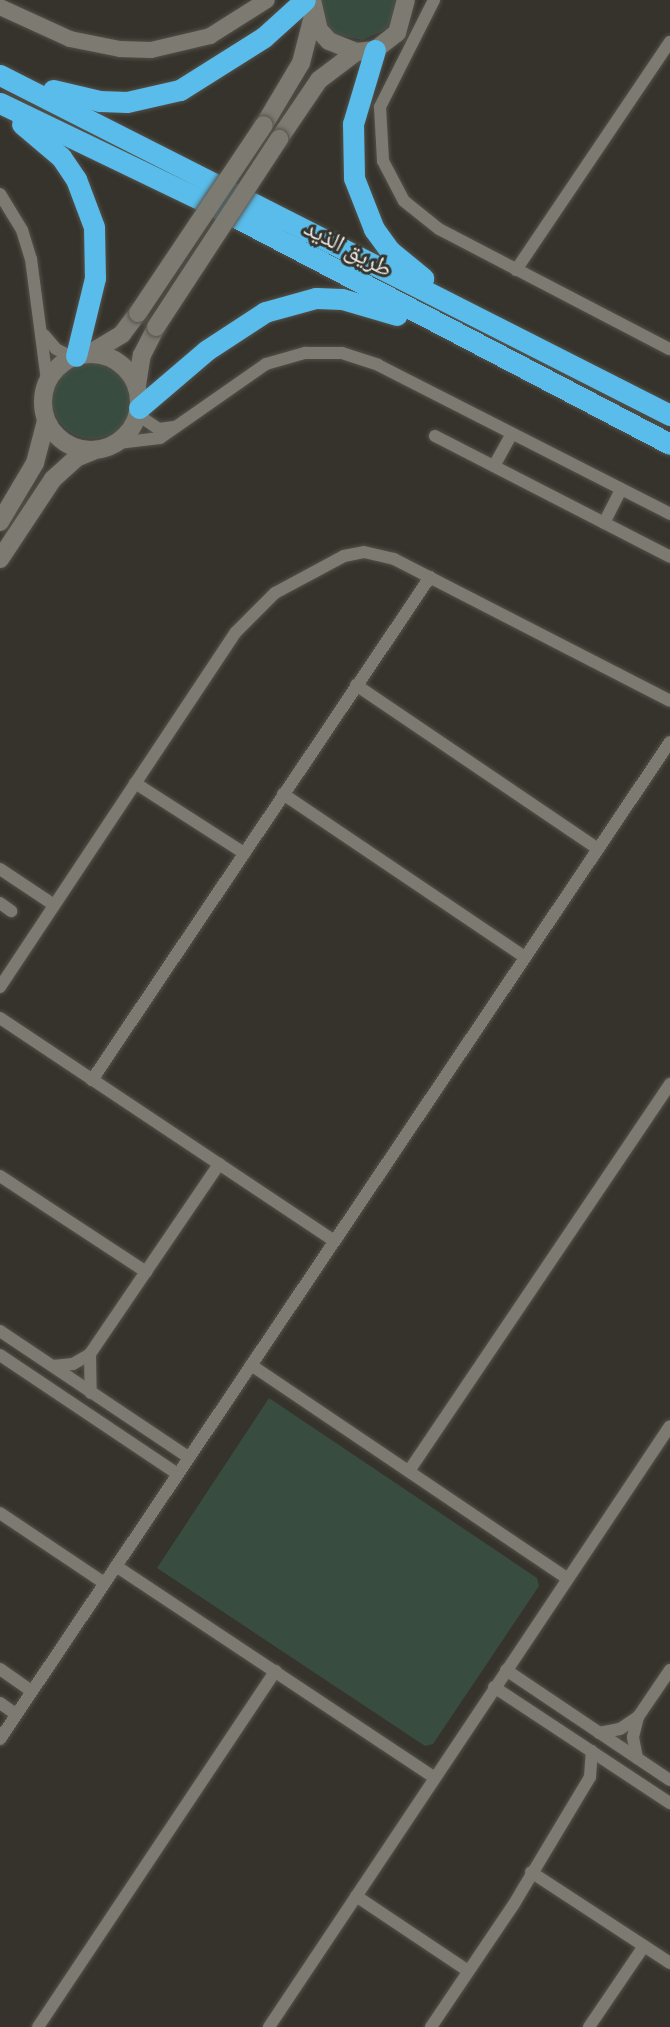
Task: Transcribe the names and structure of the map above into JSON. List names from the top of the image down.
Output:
{
  "streets": {
    "highway": ["طريق الذيد"]
  }
}
